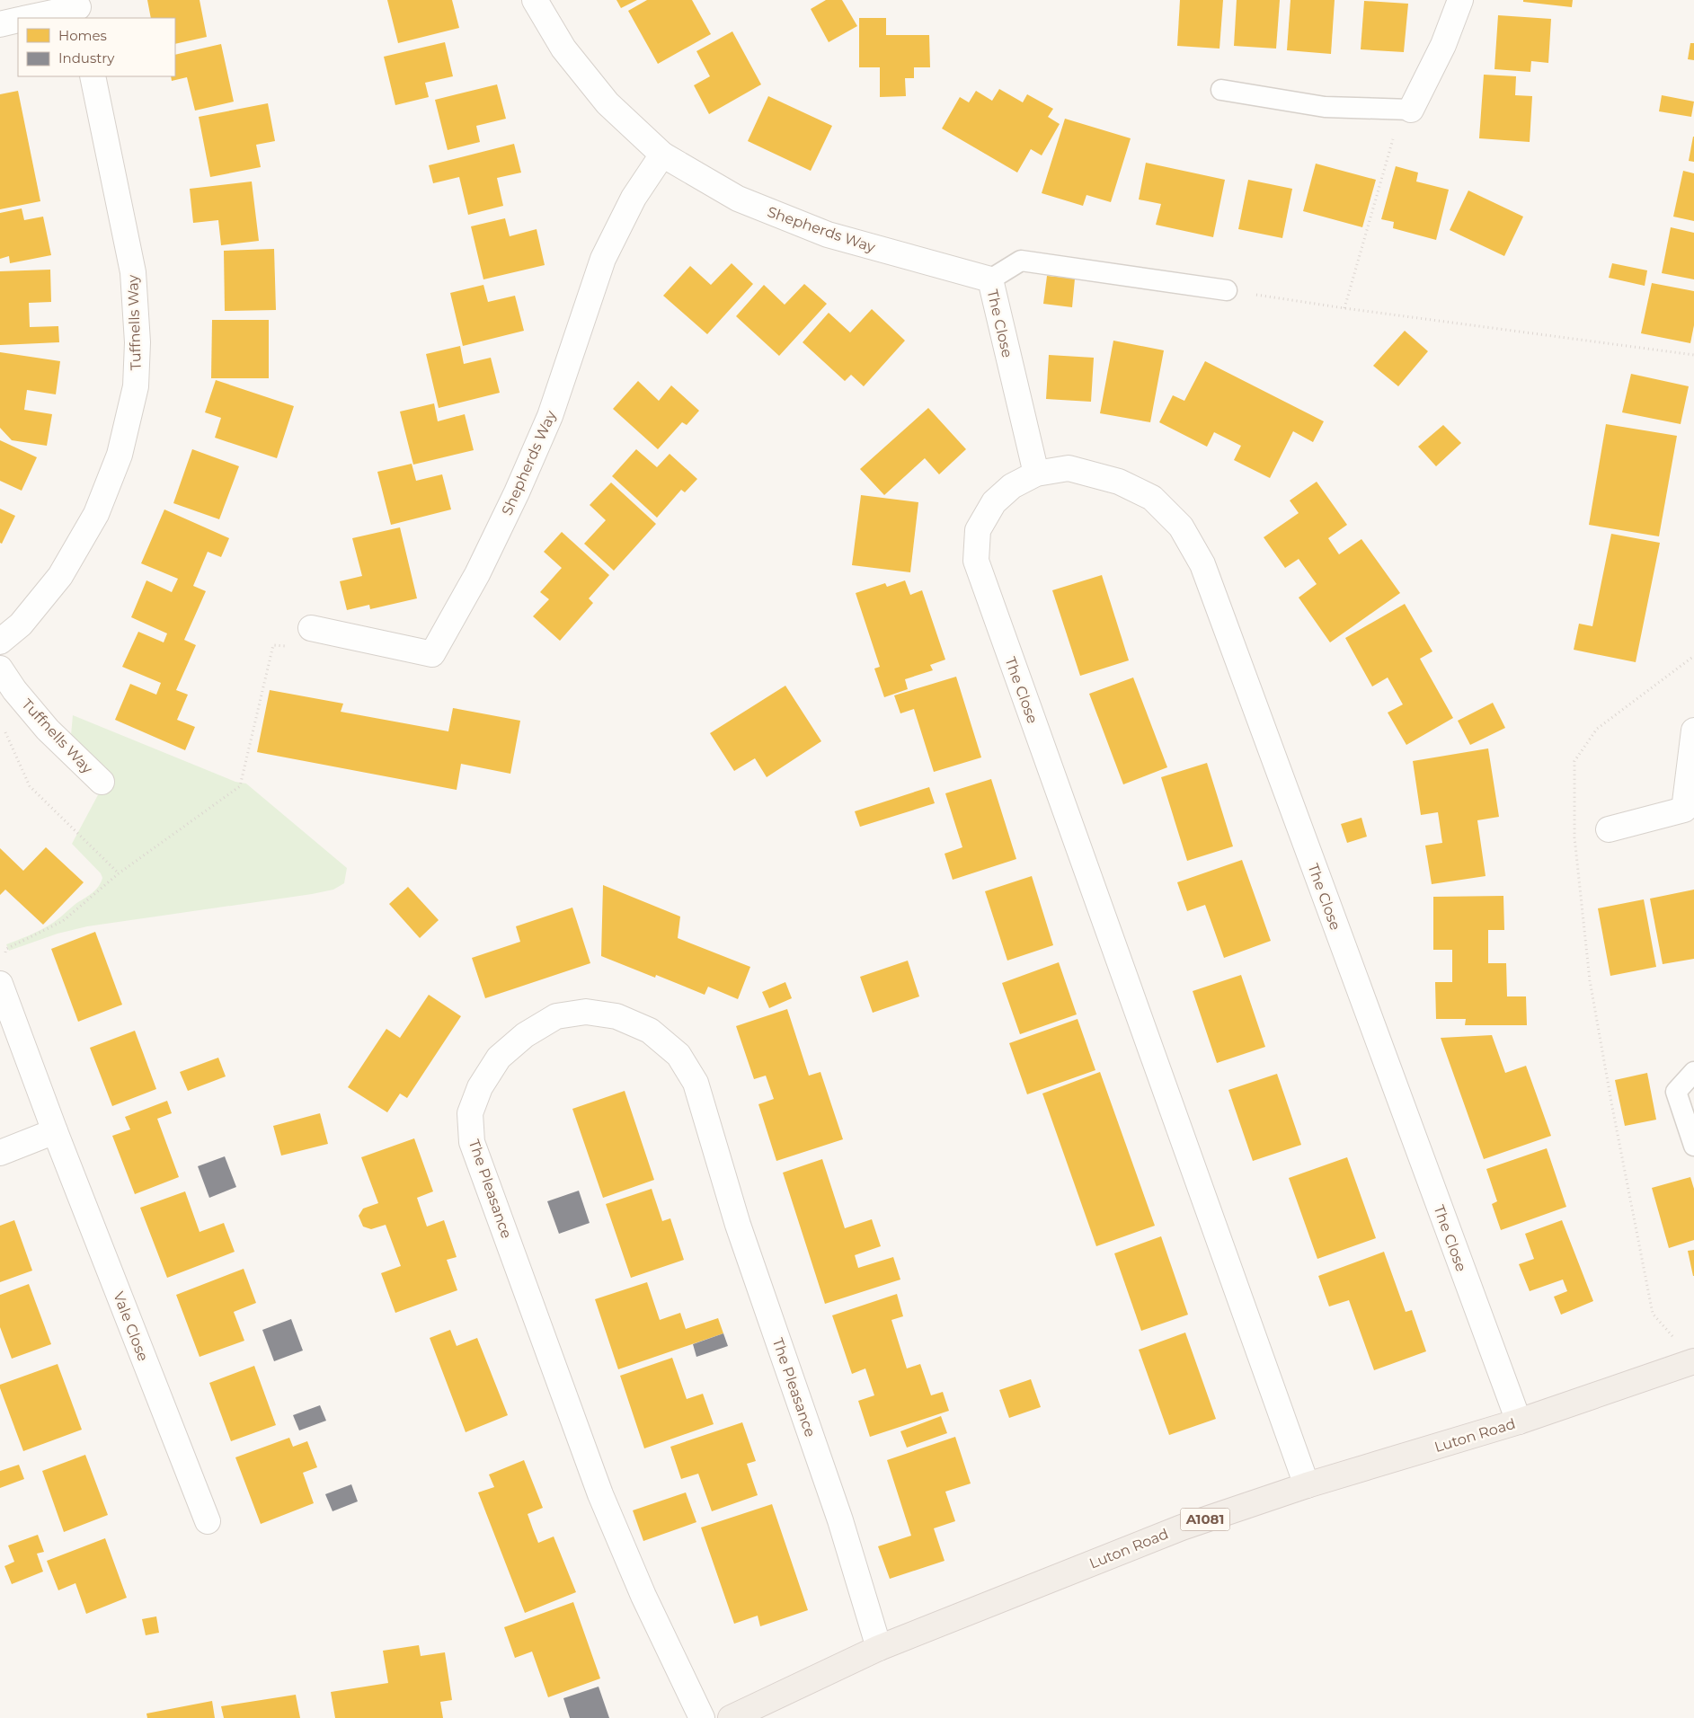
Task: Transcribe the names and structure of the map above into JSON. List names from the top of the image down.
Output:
{
  "streets": {
    "main road": ["Luton Road", "A1081"],
    "street": [
      "Shepherds Way",
      "Tuffnells Way",
      "The Close",
      "The Pleasance",
      "Vale Close"
    ]
  },
  "crossings": [
    ["Shepherds Way", "The Close"],
    ["The Close", "Luton Road"],
    ["The Pleasance", "Luton Road"]
  ],
  "legend": ["Homes", "Industry"]
}
